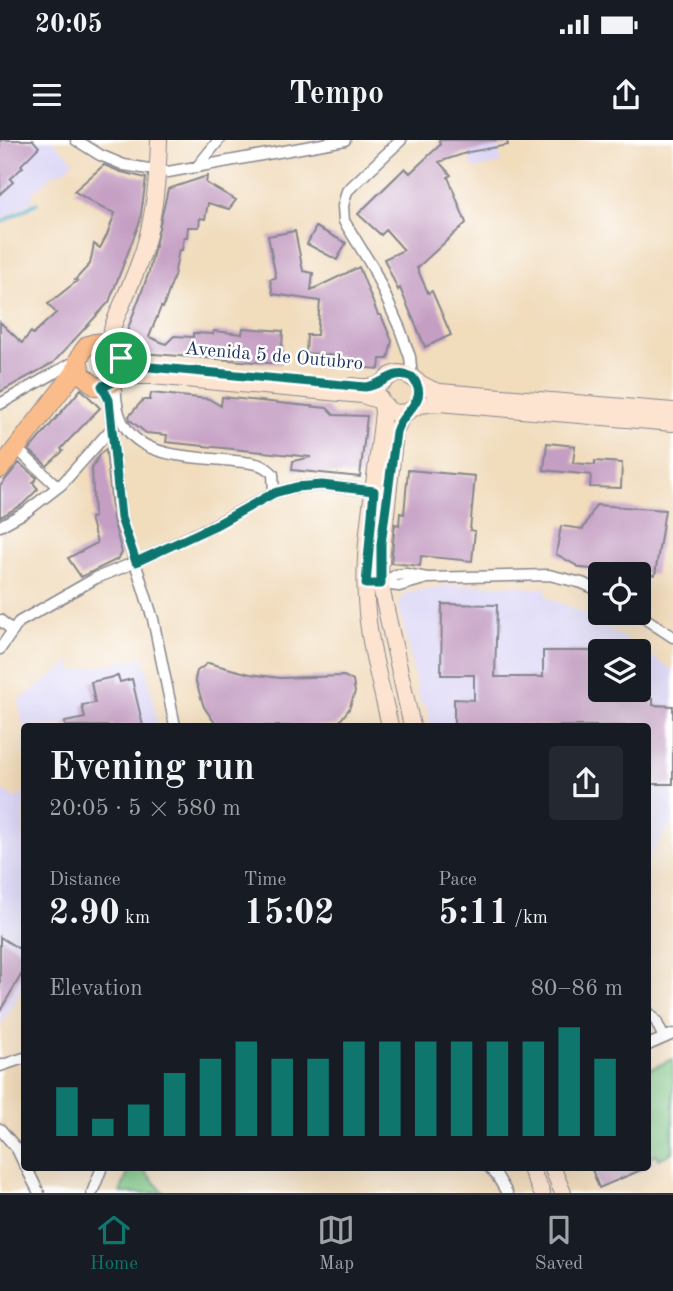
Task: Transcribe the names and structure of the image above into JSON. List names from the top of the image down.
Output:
{
  "streets": {
    "main road": ["Avenida 5 de Outubro"]
  },
  "page": {
    "status": "20:05",
    "header": "Tempo",
    "heading": ["Evening run", "20:05 · 5 × 580 m"],
    "stats": [
      ["Distance", "2.90 km"],
      ["Time", "15:02"],
      ["Pace", "5:11 /km"]
    ],
    "chart": ["Elevation", "80–86 m"],
    "tabs": ["Home", "Map", "Saved"]
  }
}
